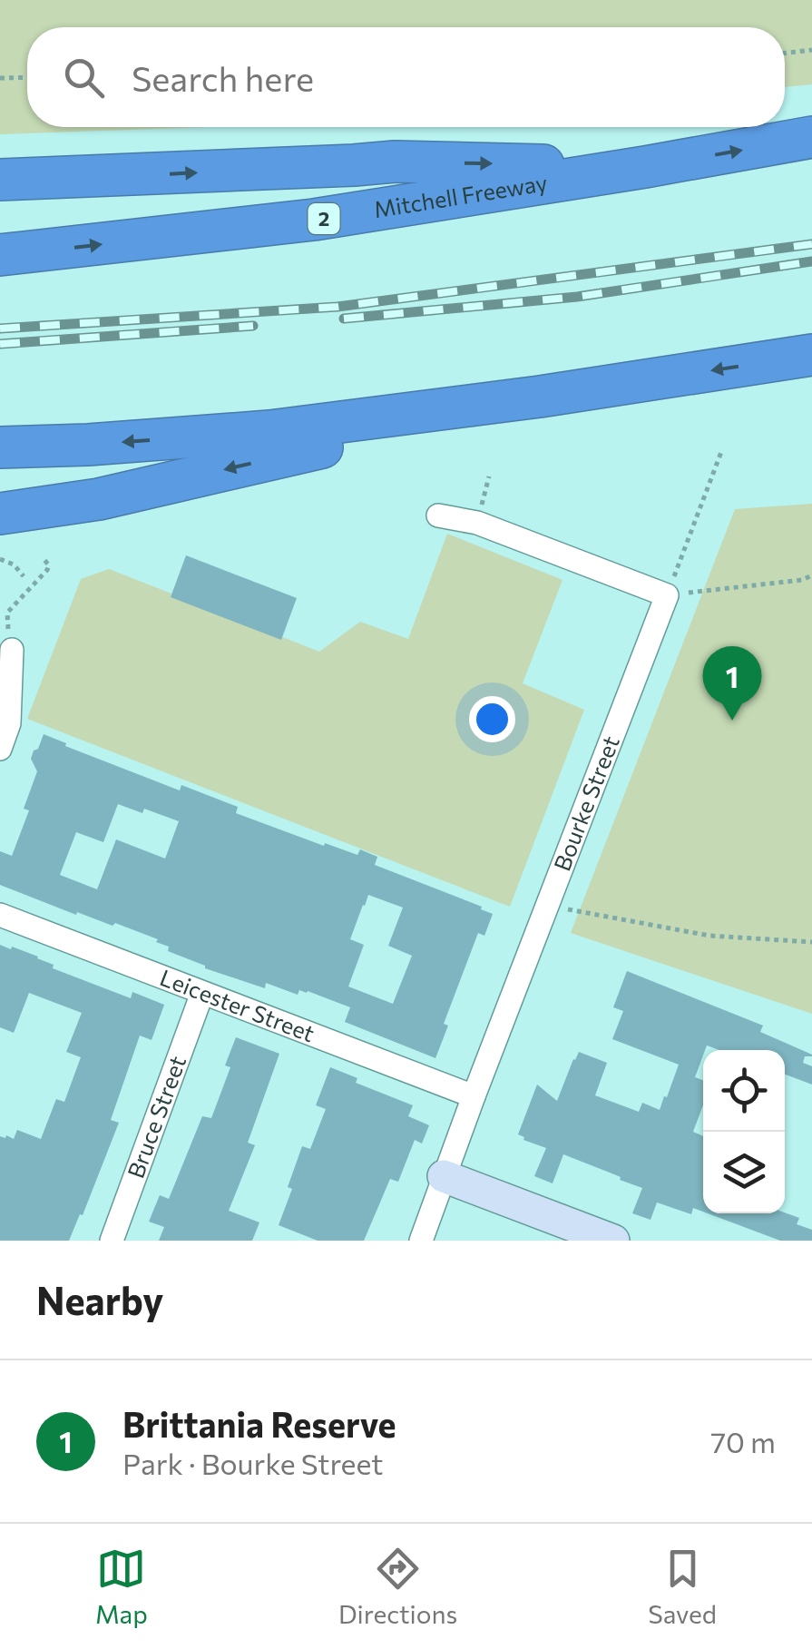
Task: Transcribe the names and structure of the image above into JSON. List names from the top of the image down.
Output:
{
  "streets": {
    "highway": ["Mitchell Freeway", "2"],
    "street": ["Bourke Street", "Leicester Street", "Bruce Street"]
  },
  "crossings": [
    ["Bourke Street", "Leicester Street"],
    ["Leicester Street", "Bruce Street"]
  ],
  "page": {
    "search": "Search here",
    "pins": "1",
    "heading": "Nearby",
    "list": [
      {
        "mark": "1",
        "name": "Brittania Reserve",
        "note": "Park · Bourke Street",
        "value": "70 m"
      }
    ],
    "nav": ["Map", "Directions", "Saved"]
  }
}
